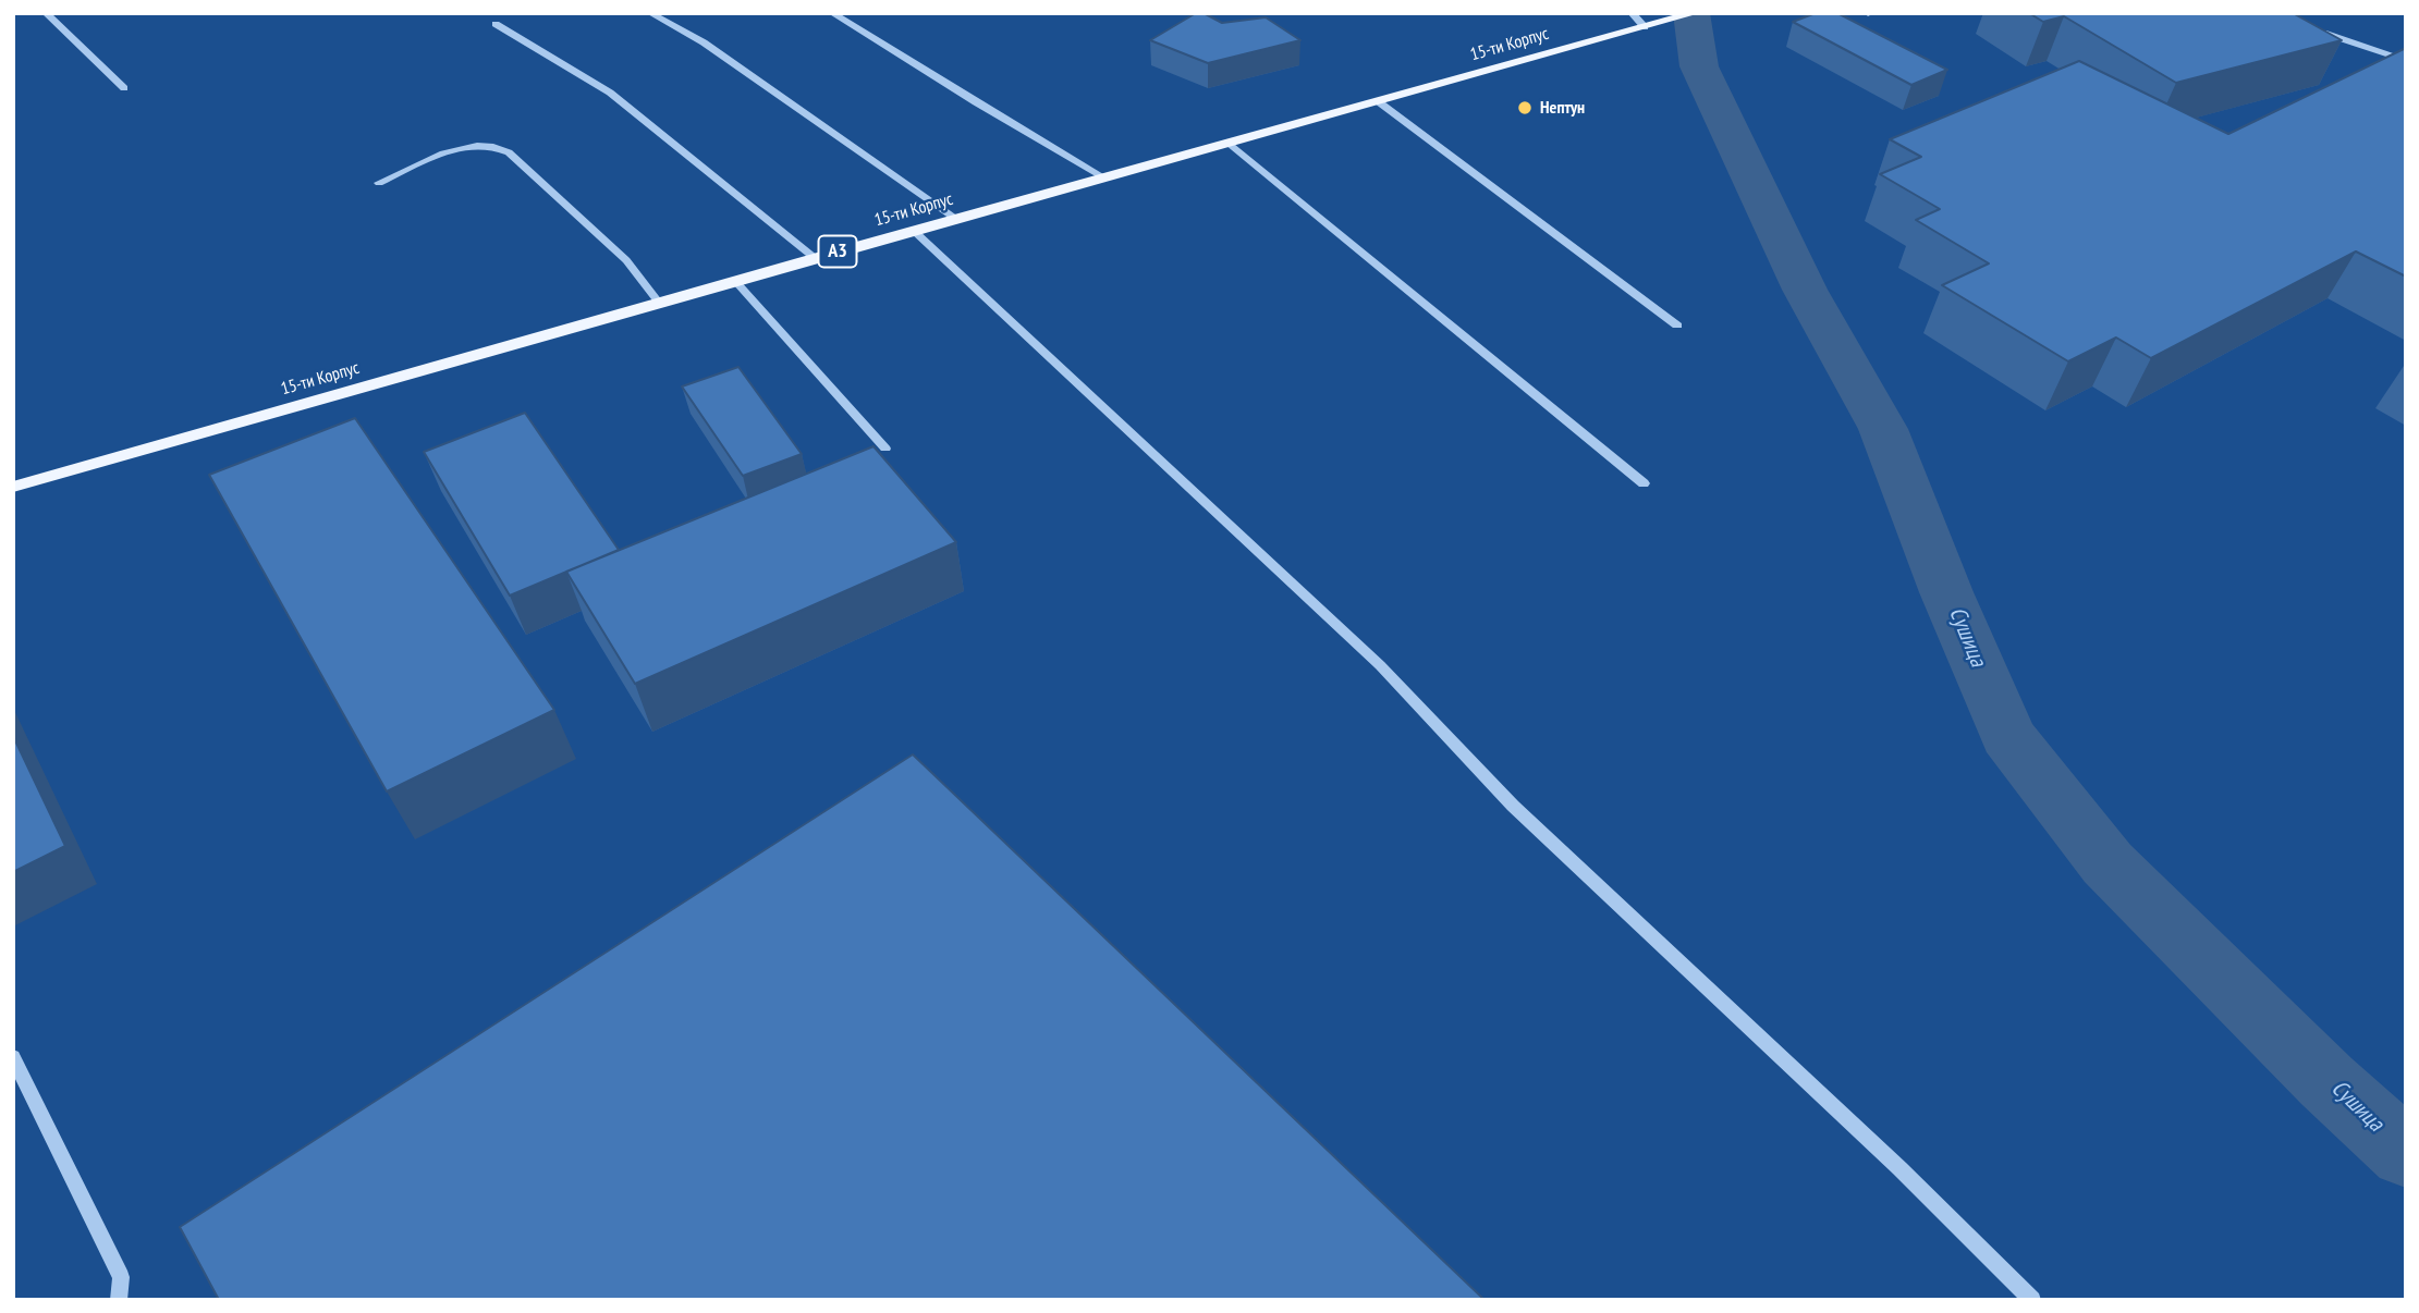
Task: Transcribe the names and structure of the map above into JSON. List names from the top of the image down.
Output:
{
  "streets": {
    "main road": ["15-ти Корпус", "A3"]
  },
  "water": ["Сушица"],
  "places": ["Нептун"]
}
